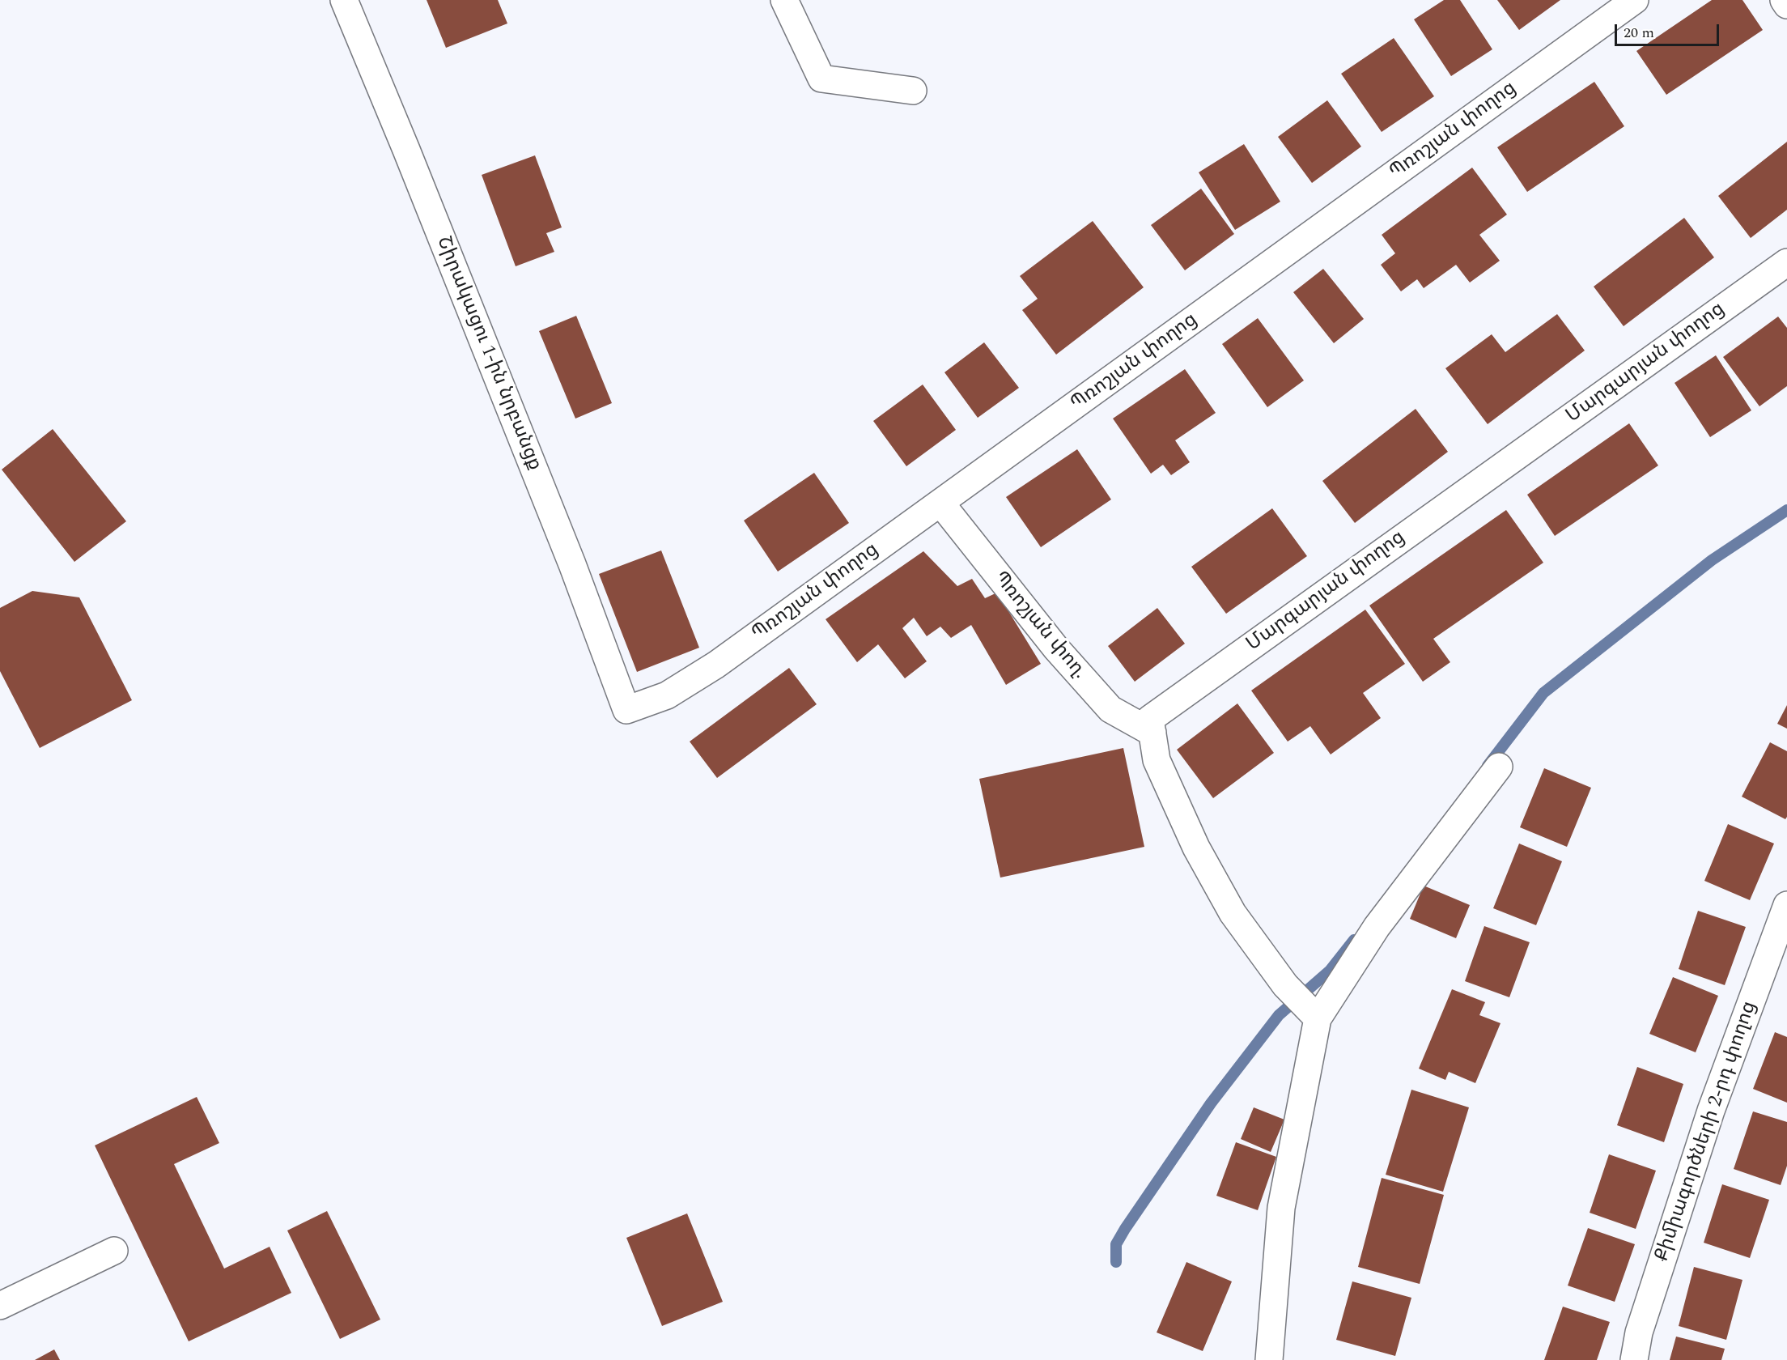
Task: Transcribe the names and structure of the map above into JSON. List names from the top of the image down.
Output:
{
  "streets": {
    "street": [
      "Պռոշյան փողոց",
      "Շիրակացու 1-ին նրբանցք",
      "Մարգարյան փողոց",
      "Պռոշյան փող.",
      "Քիմիագործների 2-րդ փողոց"
    ]
  },
  "crossings": [
    ["Պռոշյան փողոց", "Շիրակացու 1-ին նրբանցք"],
    ["Պռոշյան փողոց", "Պռոշյան փող."],
    ["Մարգարյան փողոց", "Պռոշյան փող."]
  ],
  "scale_bar": "20 m"
}
